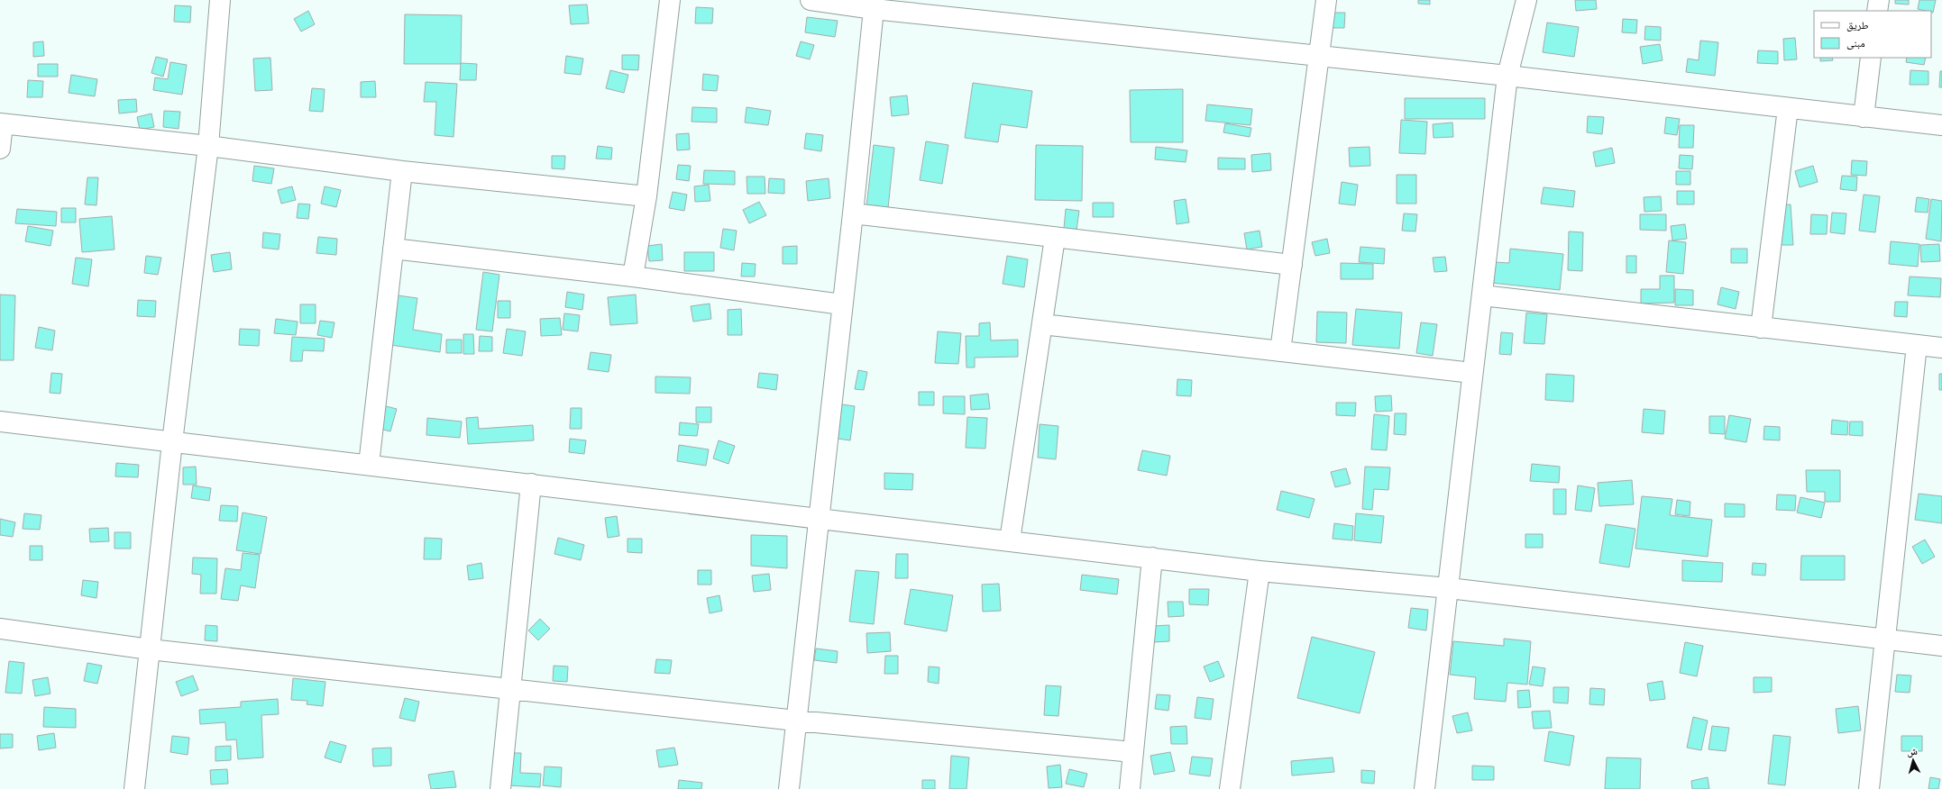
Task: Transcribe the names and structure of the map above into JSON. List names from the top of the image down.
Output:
{
  "legend": ["طريق", "مبنى"],
  "north": "top"
}
